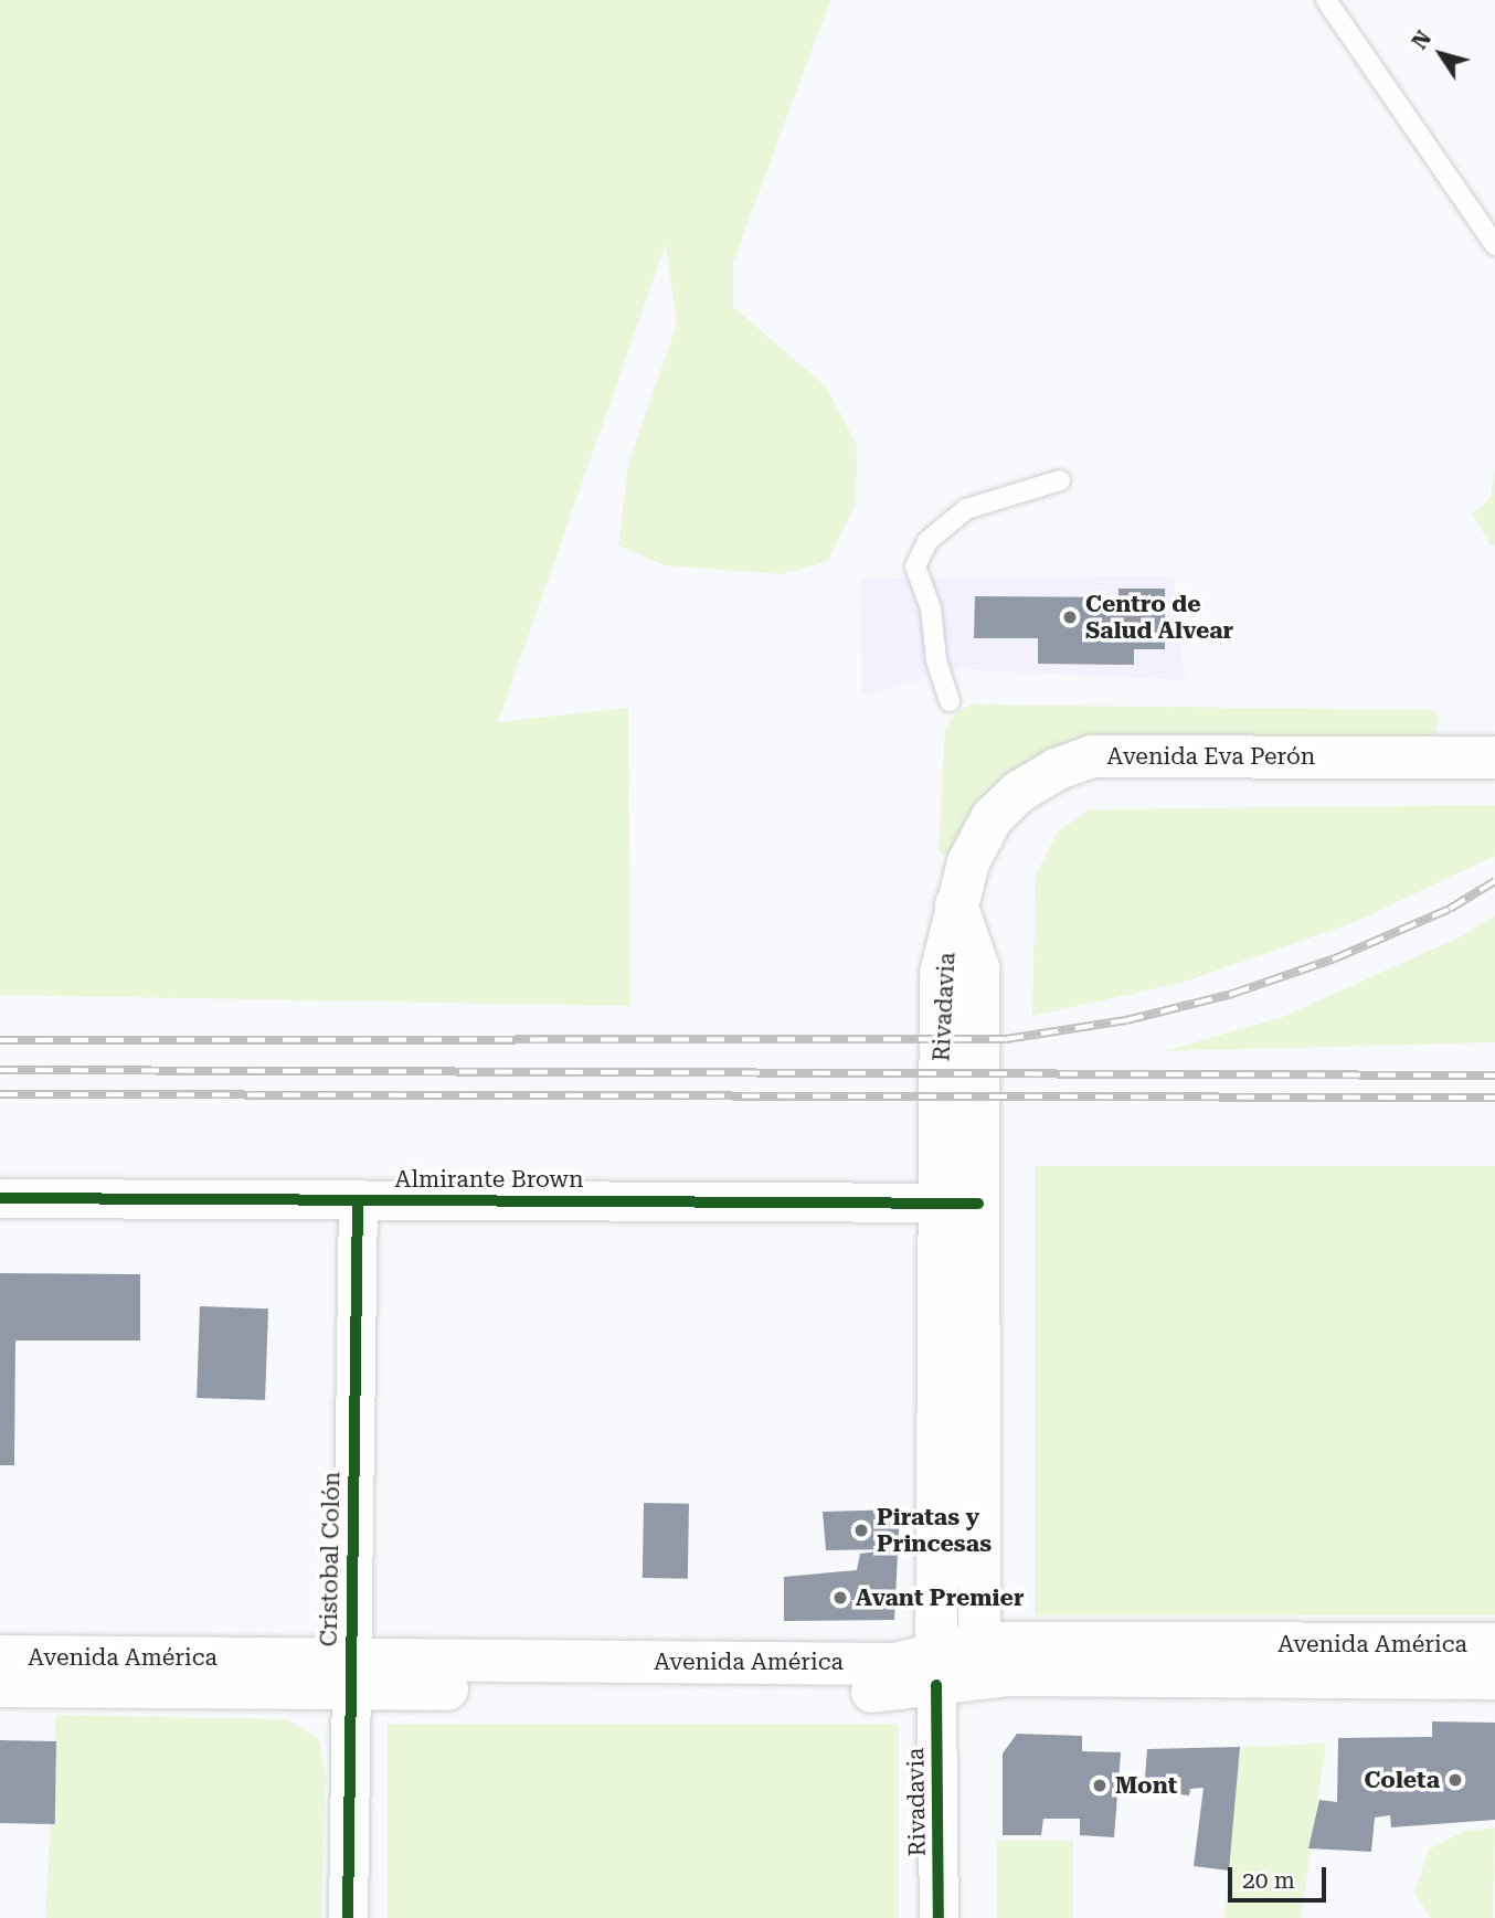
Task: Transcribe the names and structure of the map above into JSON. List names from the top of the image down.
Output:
{
  "streets": {
    "main road": ["Avenida Eva Perón", "Rivadavia", "Avenida América"],
    "street": ["Almirante Brown", "Cristobal Colón"]
  },
  "crossings": [
    ["Avenida Eva Perón", "Rivadavia"],
    ["Rivadavia", "Almirante Brown"],
    ["Rivadavia", "Avenida América"],
    ["Almirante Brown", "Cristobal Colón"],
    ["Cristobal Colón", "Avenida América"]
  ],
  "places": [
    "Centro de Salud Alvear",
    "Piratas y Princesas",
    "Avant Premier",
    "Coleta",
    "Mont"
  ],
  "scale_bar": "20 m",
  "north": "top left"
}
